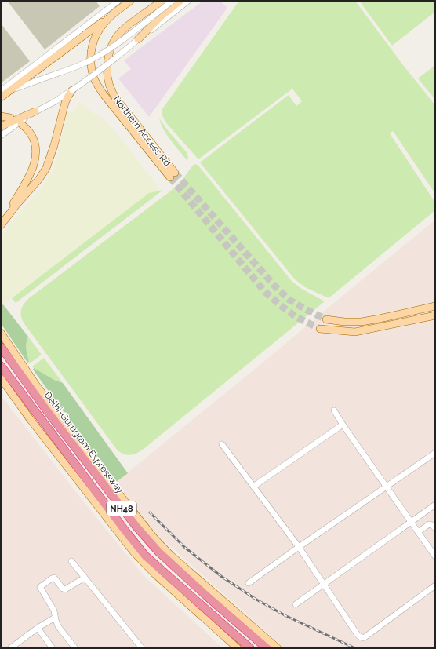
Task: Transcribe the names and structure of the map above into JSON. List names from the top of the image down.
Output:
{
  "streets": {
    "highway": ["Delhi-Gurugram Expressway", "NH48"],
    "main road": ["Northern Access Rd"]
  }
}
